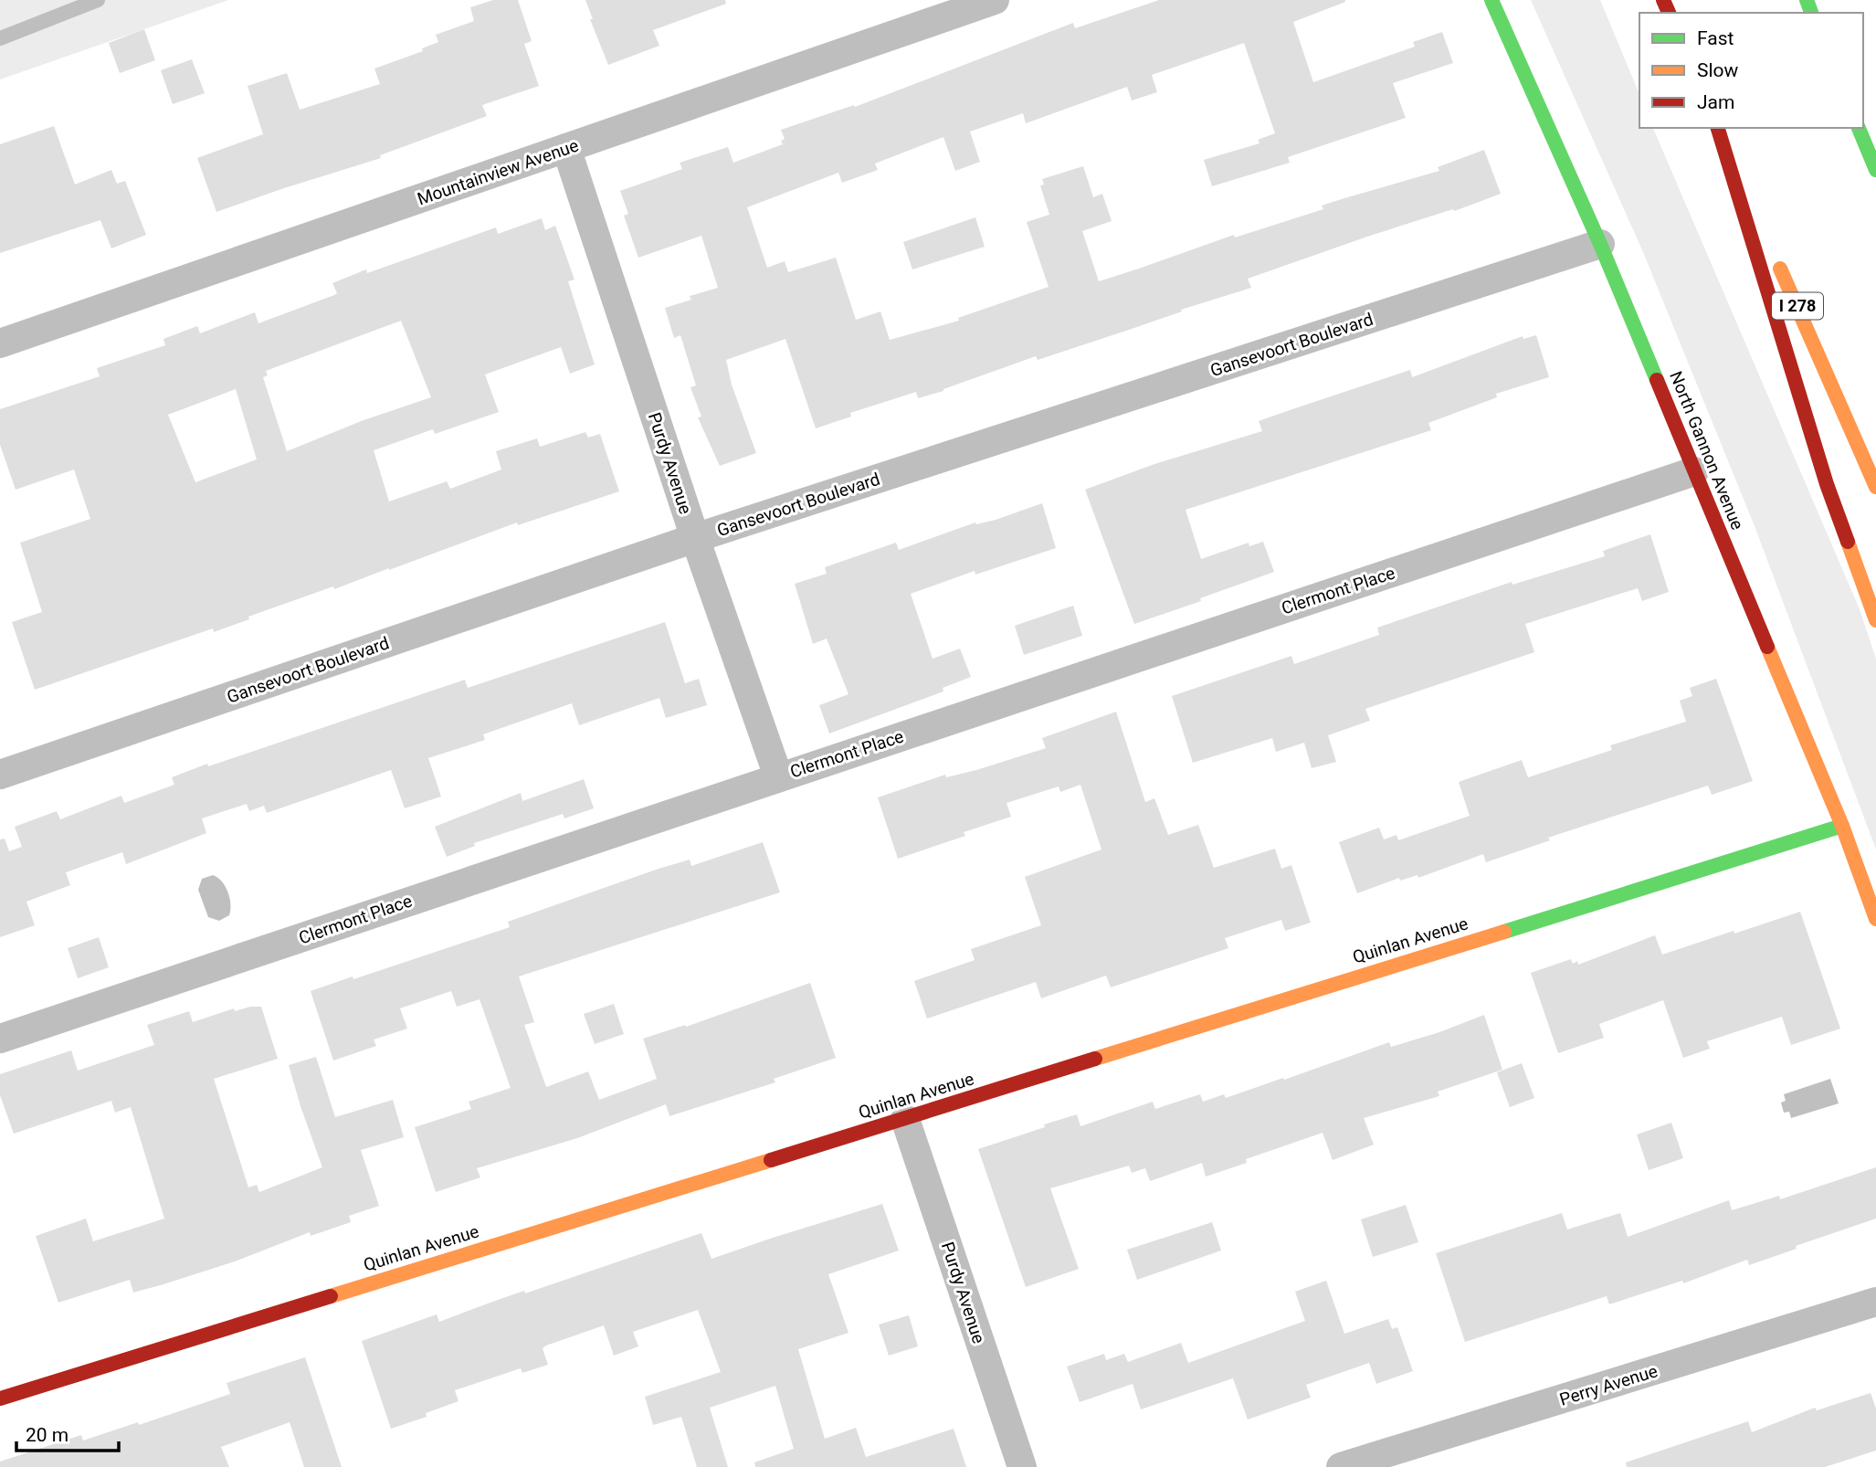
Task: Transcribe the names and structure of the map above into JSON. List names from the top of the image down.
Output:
{
  "streets": {
    "main road": ["I 278", "North Gannon Avenue", "Quinlan Avenue"],
    "street": [
      "Mountainview Avenue",
      "Gansevoort Boulevard",
      "Purdy Avenue",
      "Clermont Place",
      "Perry Avenue"
    ]
  },
  "crossings": [
    ["Mountainview Avenue", "Purdy Avenue"],
    ["Gansevoort Boulevard", "North Gannon Avenue"],
    ["Gansevoort Boulevard", "Purdy Avenue"],
    ["North Gannon Avenue", "Clermont Place"],
    ["North Gannon Avenue", "Quinlan Avenue"],
    ["Purdy Avenue", "Clermont Place"],
    ["Purdy Avenue", "Quinlan Avenue"]
  ],
  "legend": ["Fast", "Slow", "Jam"],
  "scale_bar": "20 m"
}
